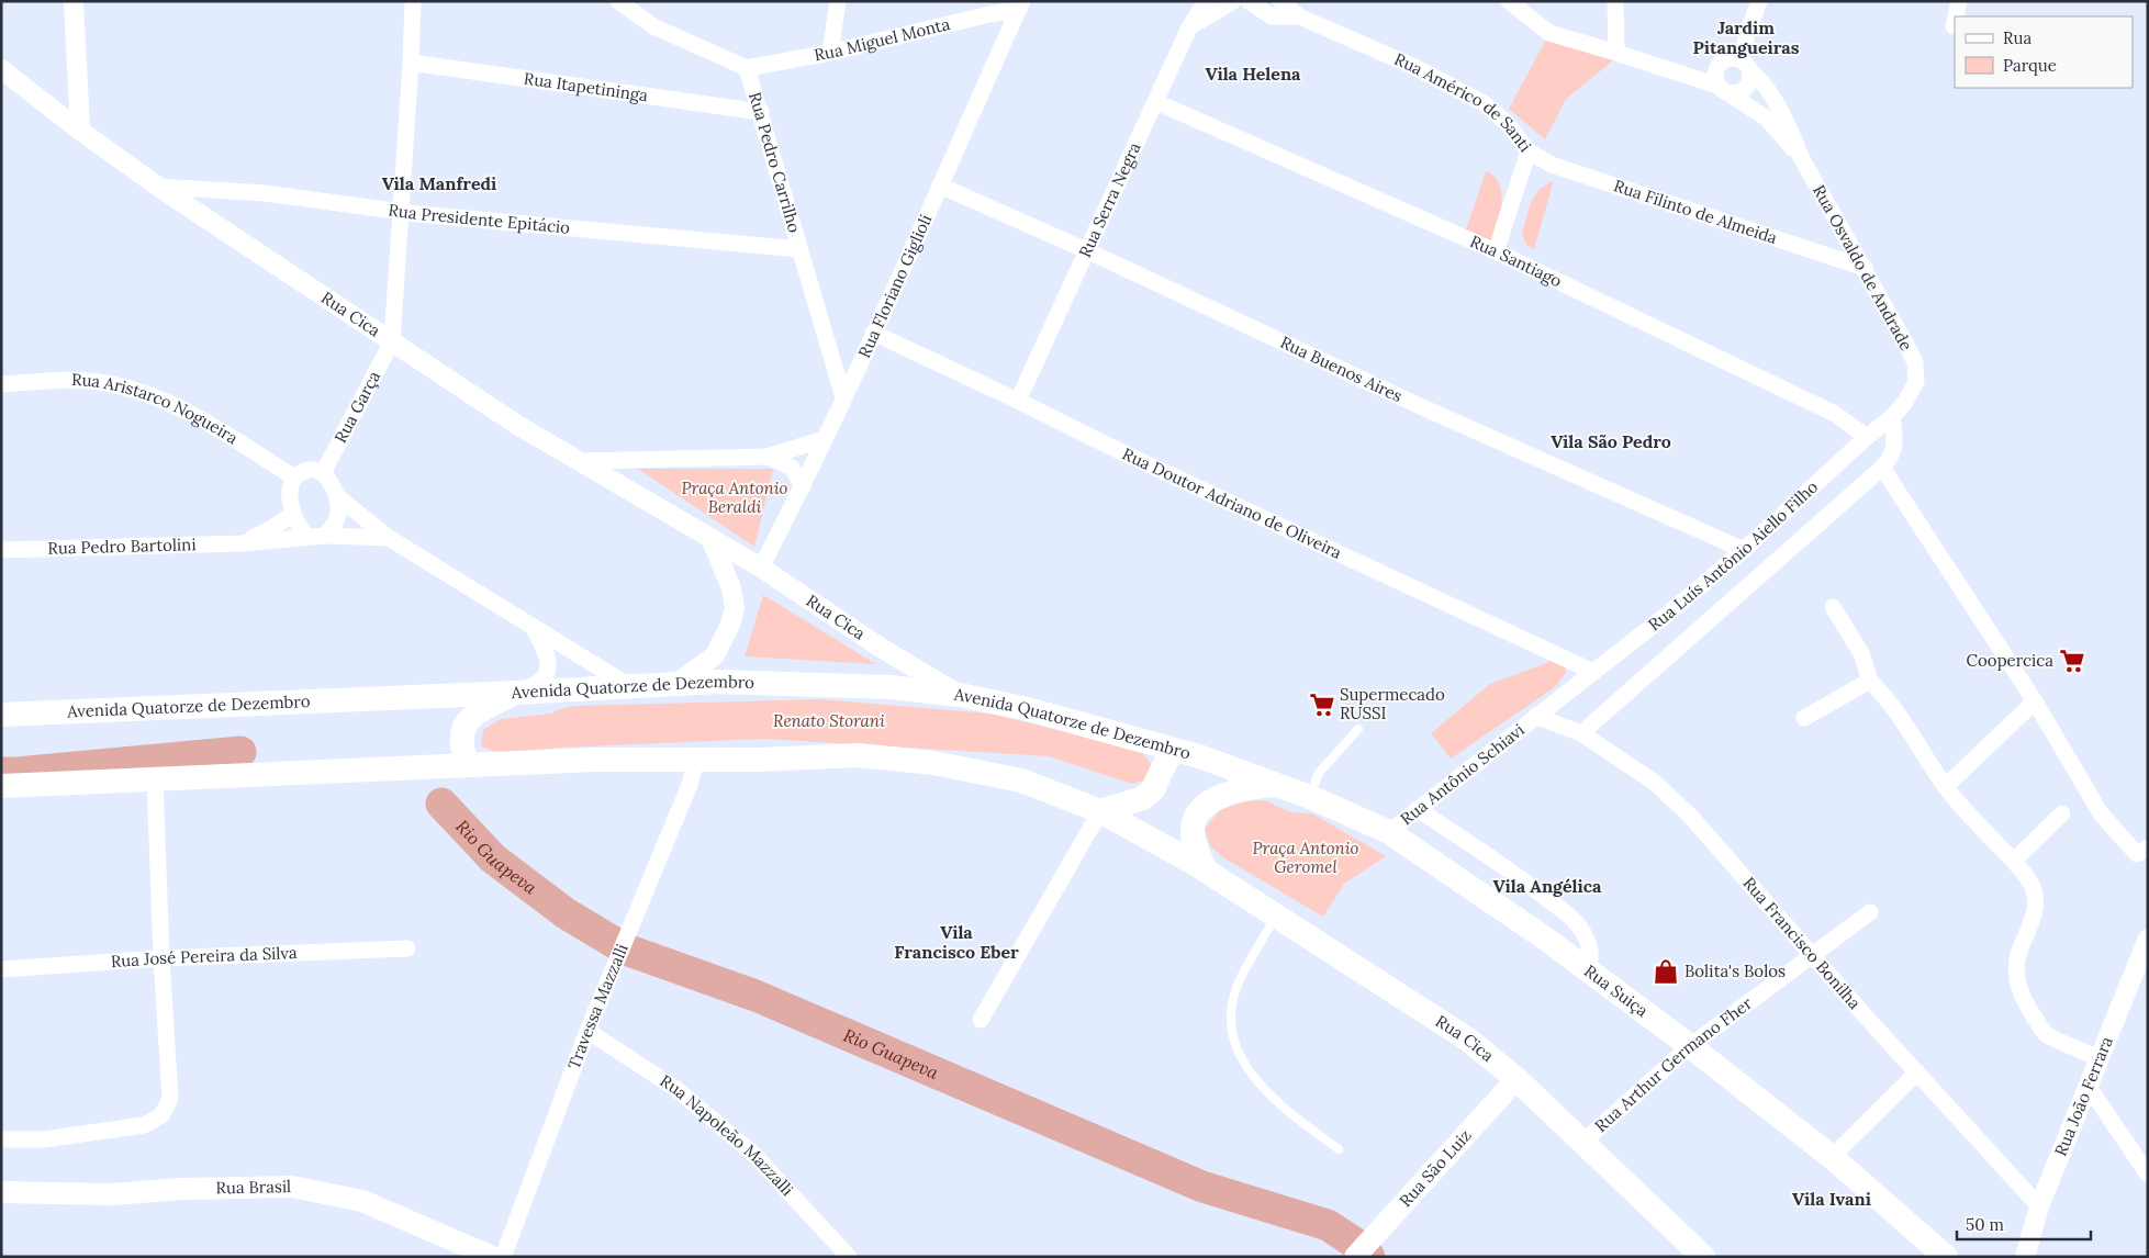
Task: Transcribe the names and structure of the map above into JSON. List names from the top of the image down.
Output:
{
  "streets": {
    "main road": [
      "Rua Cica",
      "Avenida Quatorze de Dezembro",
      "Rua Suiça",
      "Rua São Luiz",
      "Rua Brasil"
    ],
    "street": [
      "Rua Miguel Monta",
      "Rua Itapetininga",
      "Rua Américo de Santi",
      "Rua Pedro Carrilho",
      "Rua Serra Negra",
      "Rua Filinto de Almeida",
      "Rua Presidente Epitácio",
      "Rua Santiago",
      "Rua Osvaldo de Andrade",
      "Rua Floriano Giglioli",
      "Rua Buenos Aires",
      "Rua Garça",
      "Rua Aristarco Nogueira",
      "Rua Doutor Adriano de Oliveira",
      "Rua Pedro Bartolini",
      "Rua Luís Antônio Aiello Filho",
      "Rua Antônio Schiavi",
      "Rua Francisco Bonilha",
      "Rua José Pereira da Silva",
      "Travessa Mazzalli",
      "Rua Arthur Germano Fher",
      "Rua João Ferrara",
      "Rua Napoleão Mazzalli"
    ]
  },
  "crossings": [
    ["Rua Miguel Monta", "Rua Pedro Carrilho"],
    ["Rua Miguel Monta", "Rua Floriano Giglioli"],
    ["Rua Itapetininga", "Rua Pedro Carrilho"],
    ["Rua Américo de Santi", "Rua Filinto de Almeida"],
    ["Rua Américo de Santi", "Rua Santiago"],
    ["Rua Pedro Carrilho", "Rua Presidente Epitácio"],
    ["Rua Pedro Carrilho", "Rua Floriano Giglioli"],
    ["Rua Serra Negra", "Rua Santiago"],
    ["Rua Serra Negra", "Rua Buenos Aires"],
    ["Rua Serra Negra", "Rua Doutor Adriano de Oliveira"],
    ["Rua Filinto de Almeida", "Rua Osvaldo de Andrade"],
    ["Rua Presidente Epitácio", "Rua Cica"],
    ["Rua Santiago", "Rua Luís Antônio Aiello Filho"],
    ["Rua Osvaldo de Andrade", "Rua Luís Antônio Aiello Filho"],
    ["Rua Floriano Giglioli", "Rua Cica"],
    ["Rua Floriano Giglioli", "Rua Buenos Aires"],
    ["Rua Floriano Giglioli", "Rua Doutor Adriano de Oliveira"],
    ["Rua Cica", "Rua Garça"],
    ["Rua Cica", "Avenida Quatorze de Dezembro"],
    ["Rua Cica", "Rua Arthur Germano Fher"],
    ["Rua Cica", "Rua São Luiz"],
    ["Rua Buenos Aires", "Rua Luís Antônio Aiello Filho"],
    ["Rua Garça", "Rua Aristarco Nogueira"],
    ["Rua Garça", "Rua Pedro Bartolini"],
    ["Rua Aristarco Nogueira", "Rua Pedro Bartolini"],
    ["Rua Doutor Adriano de Oliveira", "Rua Luís Antônio Aiello Filho"],
    ["Rua Luís Antônio Aiello Filho", "Rua Antônio Schiavi"],
    ["Rua Luís Antônio Aiello Filho", "Rua Francisco Bonilha"],
    ["Avenida Quatorze de Dezembro", "Rua Suiça"],
    ["Rua Antônio Schiavi", "Rua Francisco Bonilha"],
    ["Rua Antônio Schiavi", "Rua Suiça"],
    ["Rua Francisco Bonilha", "Rua Arthur Germano Fher"],
    ["Rua Francisco Bonilha", "Rua João Ferrara"],
    ["Rua Suiça", "Rua Arthur Germano Fher"],
    ["Travessa Mazzalli", "Rua Napoleão Mazzalli"]
  ],
  "districts": [
    "Jardim Pitangueiras",
    "Vila Helena",
    "Vila Manfredi",
    "Vila São Pedro",
    "Vila Angélica",
    "Vila Francisco Eber",
    "Vila Ivani"
  ],
  "water": ["Rio Guapeva"],
  "parks": ["Praça Antonio Beraldi", "Renato Storani", "Praça Antonio Geromel"],
  "places": {
    "supermarket": ["Coopercica", "Supermecado RUSSI"],
    "shop": ["Bolita's Bolos"]
  },
  "legend": ["Rua", "Parque"],
  "scale_bar": "50 m"
}
